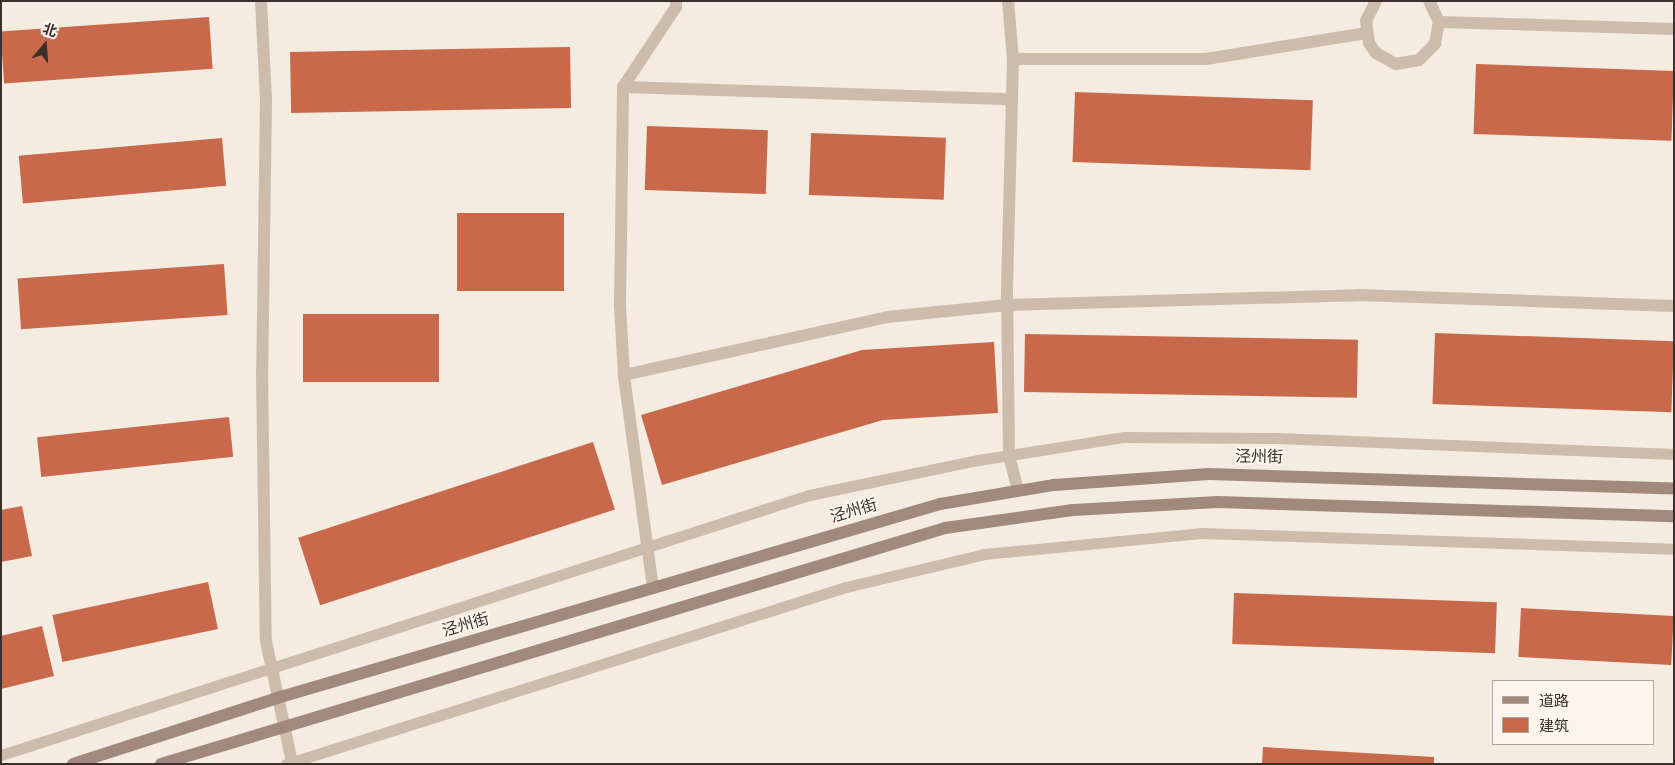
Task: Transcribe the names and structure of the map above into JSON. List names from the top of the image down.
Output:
{
  "streets": {
    "main road": ["泾州街"]
  },
  "legend": ["道路", "建筑"],
  "north": "top"
}
